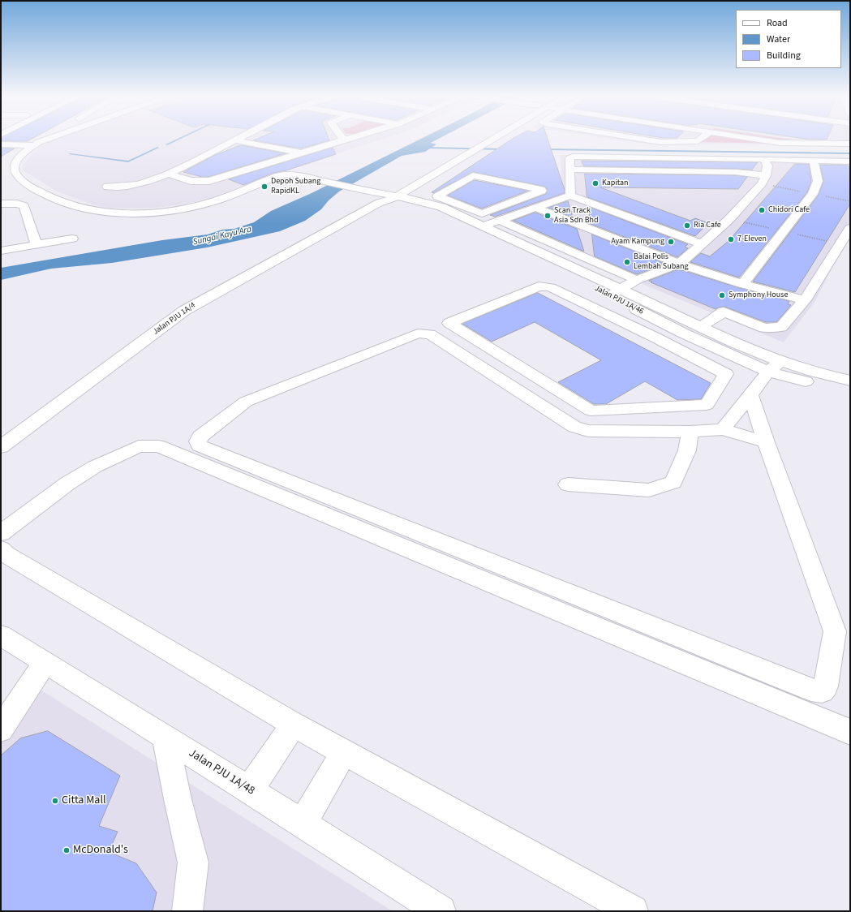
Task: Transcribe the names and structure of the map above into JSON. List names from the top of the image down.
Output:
{
  "streets": {
    "street": ["Jalan PJU 1A/46", "Jalan PJU 1A/4", "Jalan PJU 1A/48"]
  },
  "crossings": [
    ["Jalan PJU 1A/46", "Jalan PJU 1A/4"]
  ],
  "water": ["Sungai Kayu Ara"],
  "places": [
    "Kapitan",
    "Depoh Subang RapidKL",
    "Chidori Cafe",
    "Scan Track Asia Sdn Bhd",
    "Ria Cafe",
    "7-Eleven",
    "Ayam Kampung",
    "Balai Polis Lembah Subang",
    "Symphony House",
    "Citta Mall",
    "McDonald's"
  ],
  "legend": ["Road", "Water", "Building"]
}
